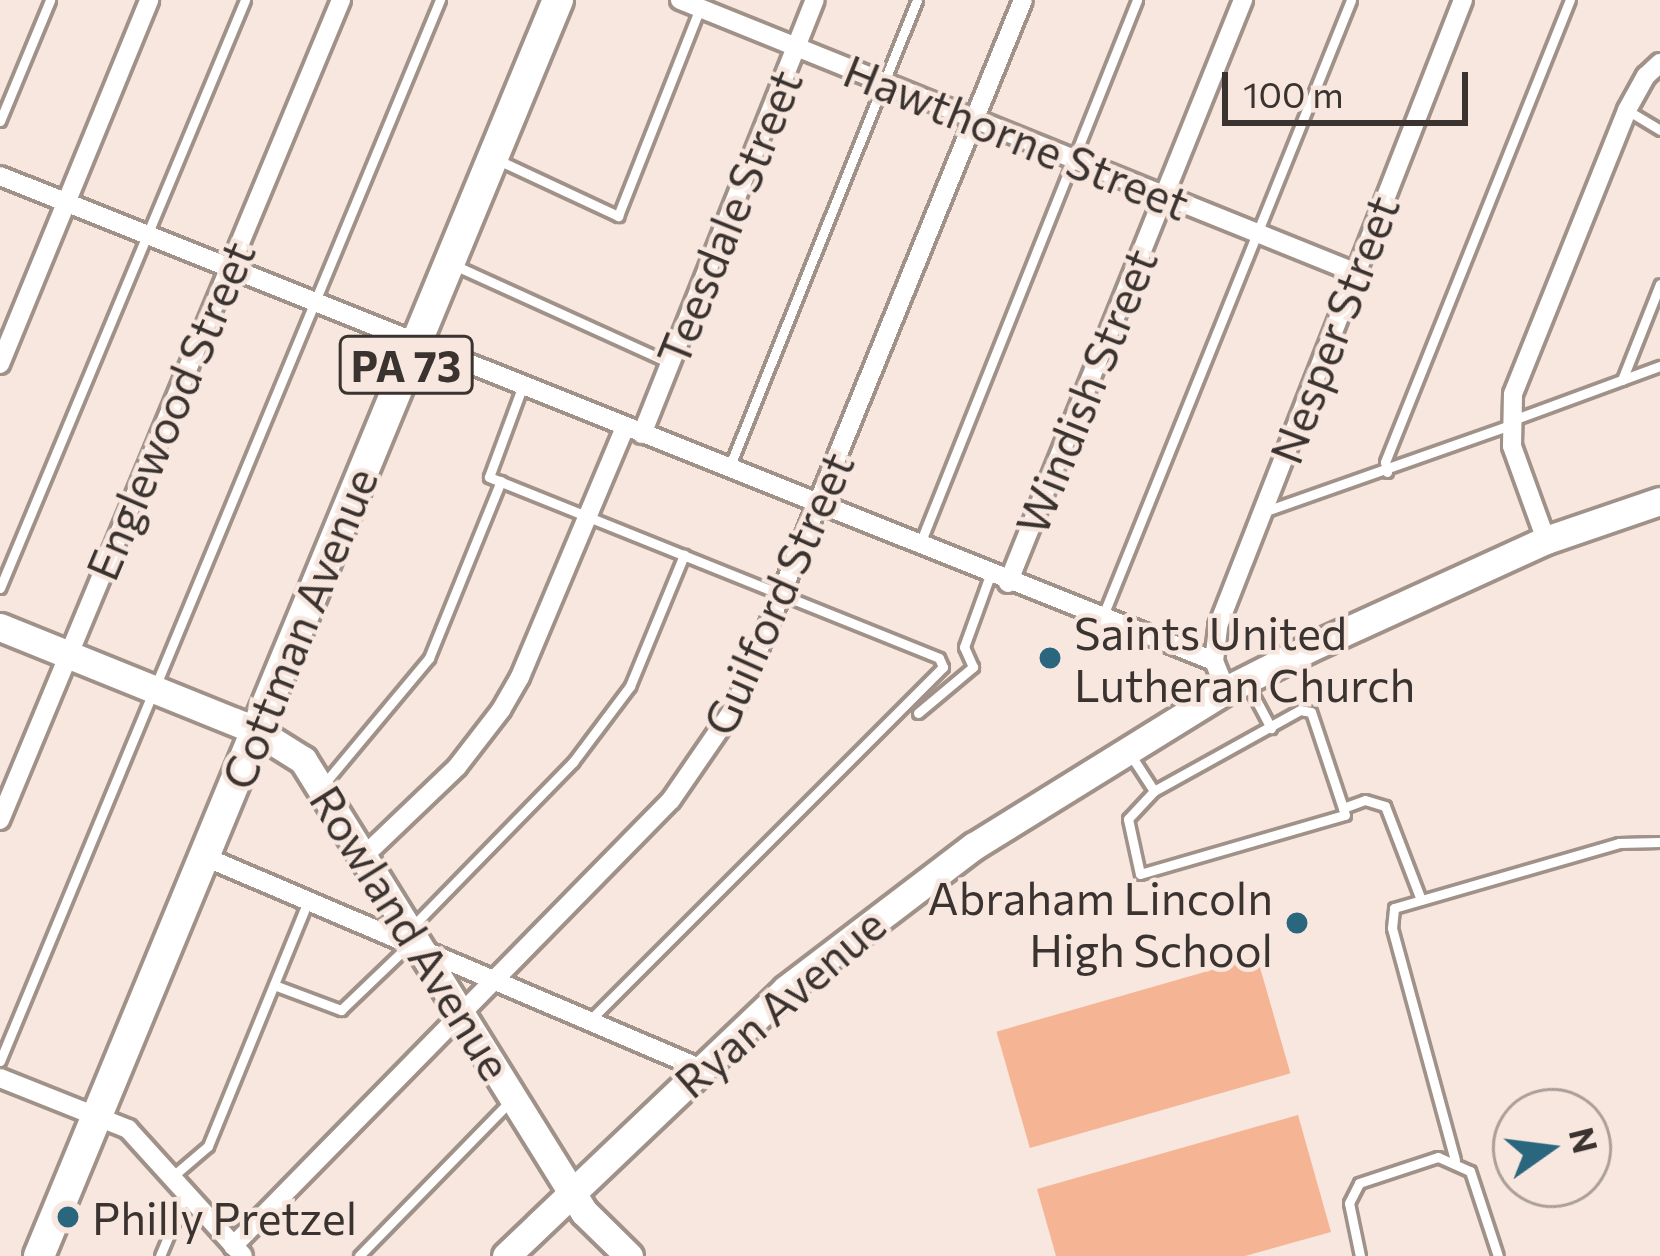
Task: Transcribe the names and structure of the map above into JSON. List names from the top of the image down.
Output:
{
  "streets": {
    "main road": ["PA 73", "Cottman Avenue"],
    "street": [
      "Hawthorne Street",
      "Teesdale Street",
      "Nesper Street",
      "Windish Street",
      "Englewood Street",
      "Guilford Street",
      "Rowland Avenue",
      "Ryan Avenue"
    ]
  },
  "crossings": [
    ["Hawthorne Street", "Teesdale Street"],
    ["Hawthorne Street", "Nesper Street"],
    ["Hawthorne Street", "Windish Street"],
    ["Hawthorne Street", "Guilford Street"],
    ["Teesdale Street", "Rowland Avenue"],
    ["Englewood Street", "Rowland Avenue"],
    ["Guilford Street", "Rowland Avenue"],
    ["Cottman Avenue", "Rowland Avenue"],
    ["Rowland Avenue", "Ryan Avenue"]
  ],
  "places": ["Saints United Lutheran Church", "Abraham Lincoln High School", "Philly Pretzel"],
  "scale_bar": "100 m",
  "north": "right"
}
